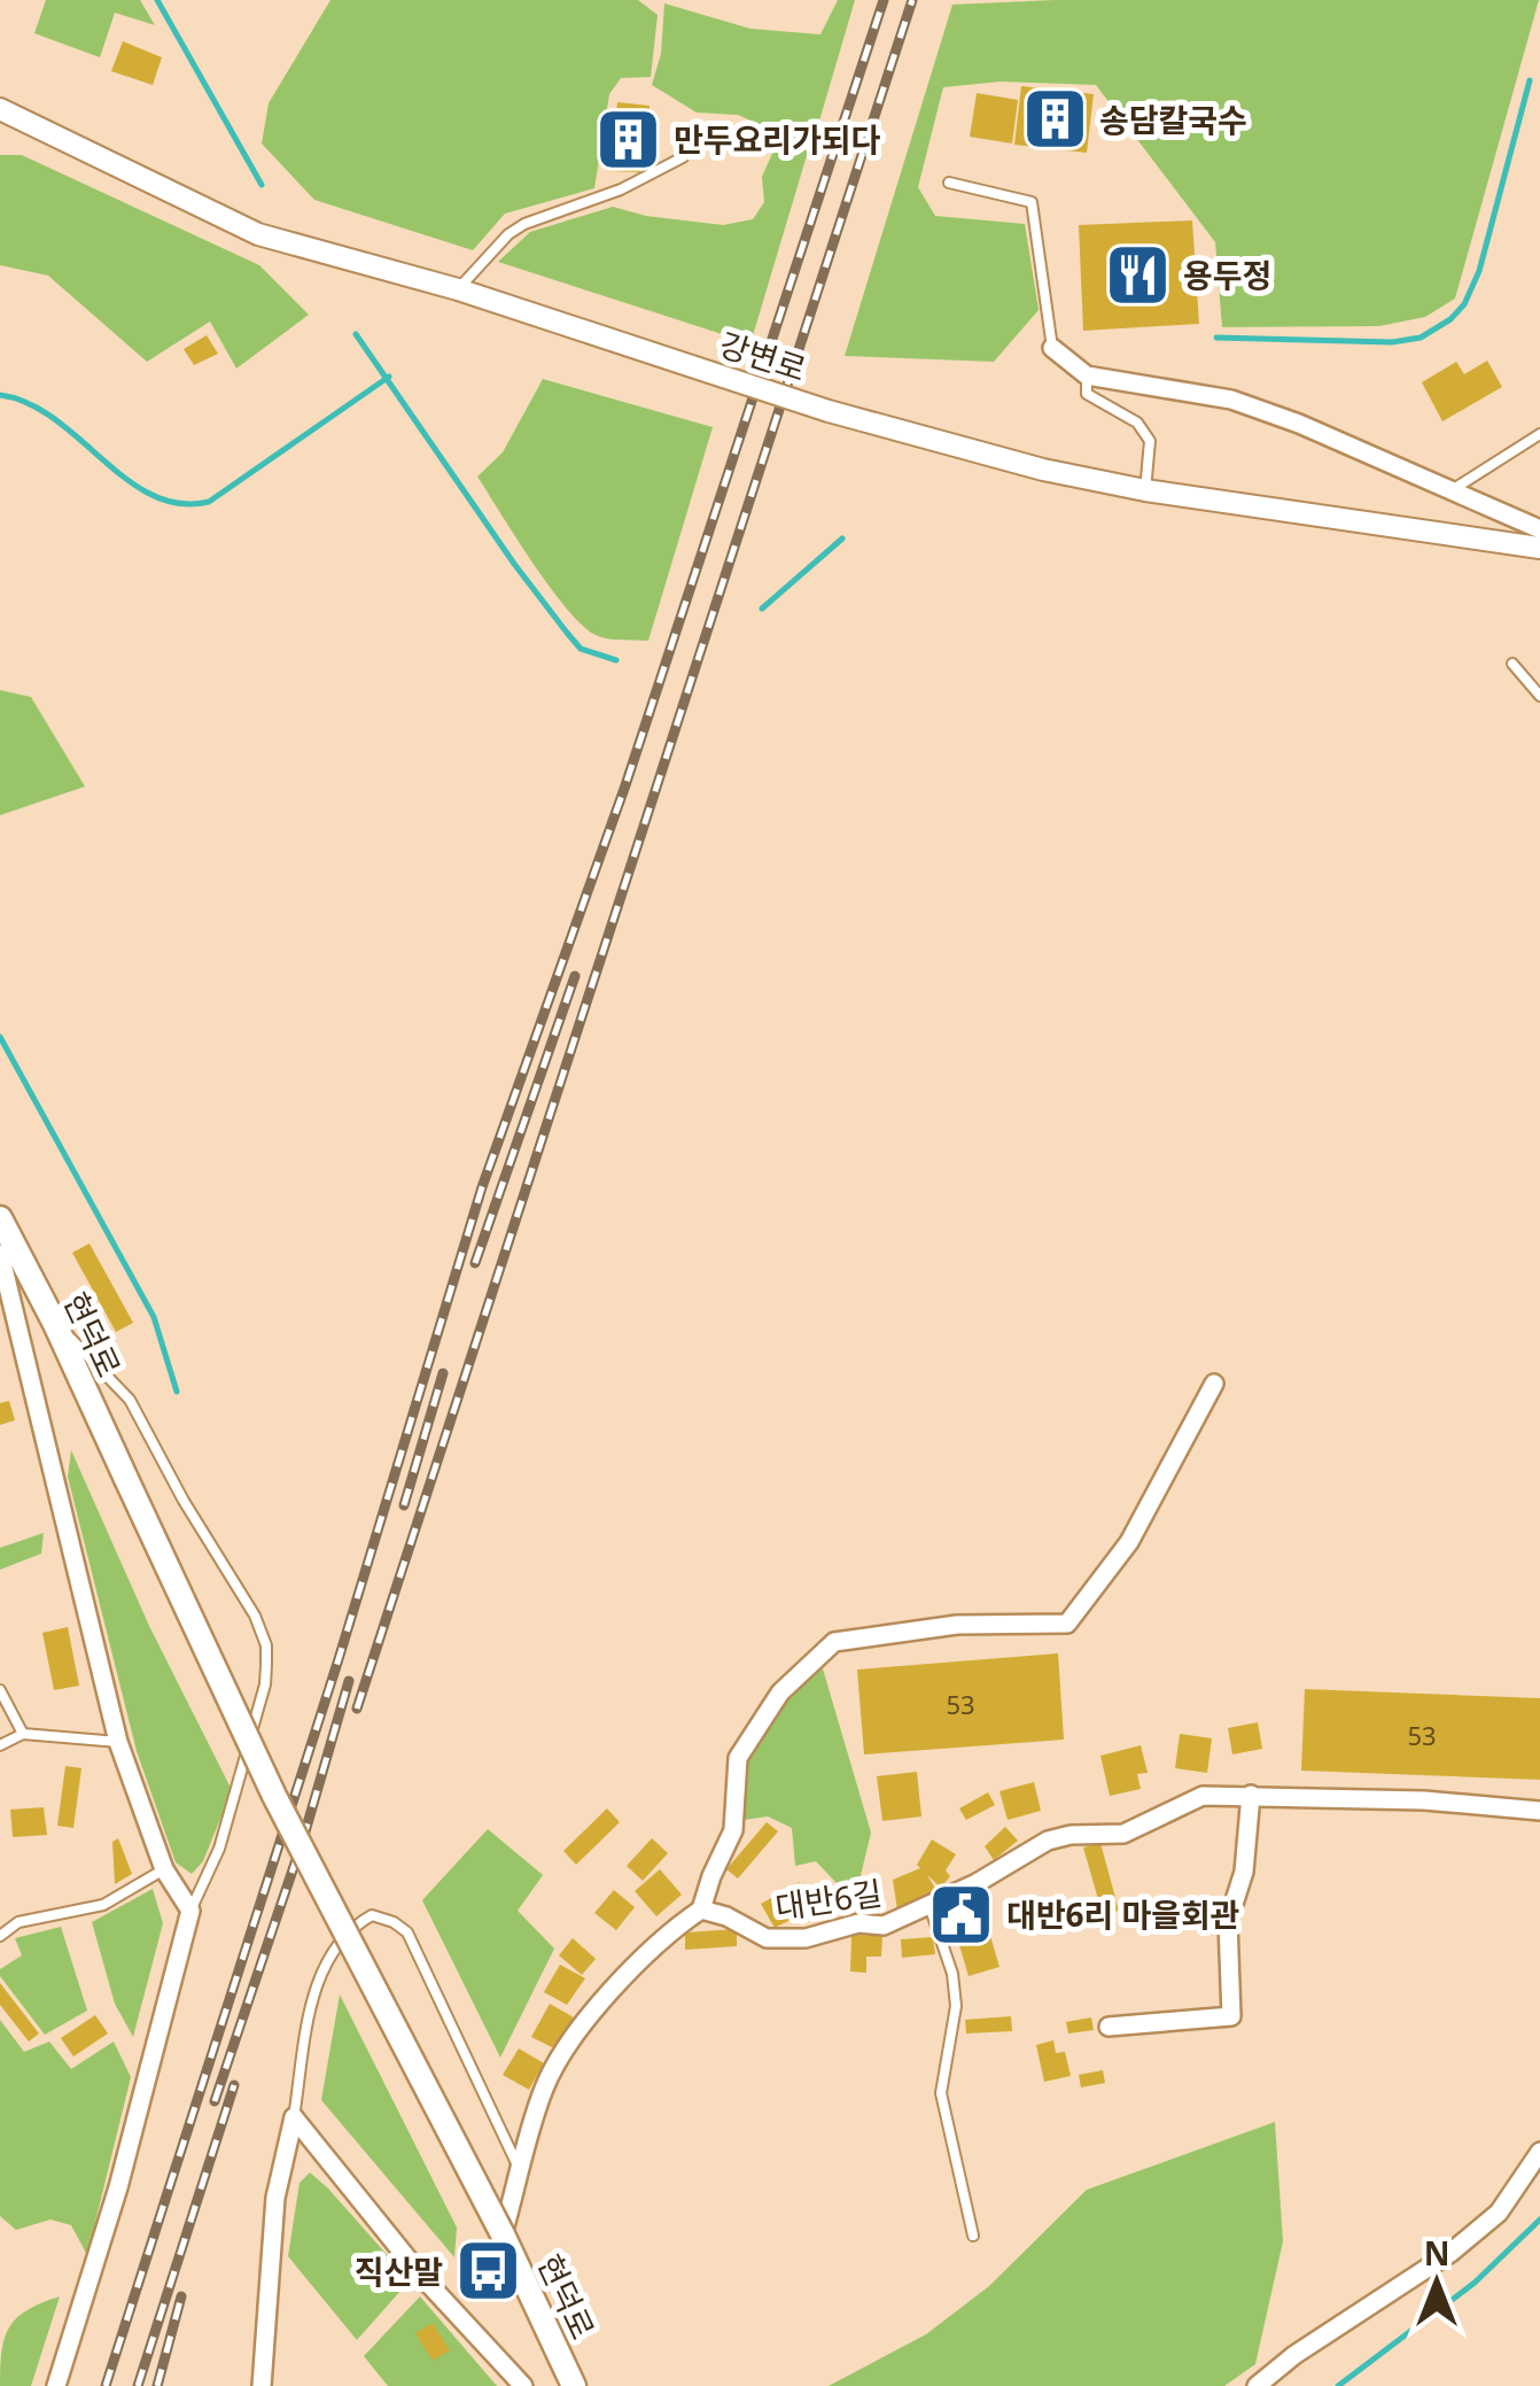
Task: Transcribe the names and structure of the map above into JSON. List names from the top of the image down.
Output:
{
  "streets": {
    "main road": ["현덕로"],
    "street": ["강변로", "대반6길"]
  },
  "places": {
    "building": ["송담칼국수", "만두요리가되다"],
    "restaurant": ["용두정"],
    "public building": ["대반6리 마을회관"],
    "bus stop": ["직산말"]
  },
  "house_numbers": ["53", "53"],
  "north": "top"
}
